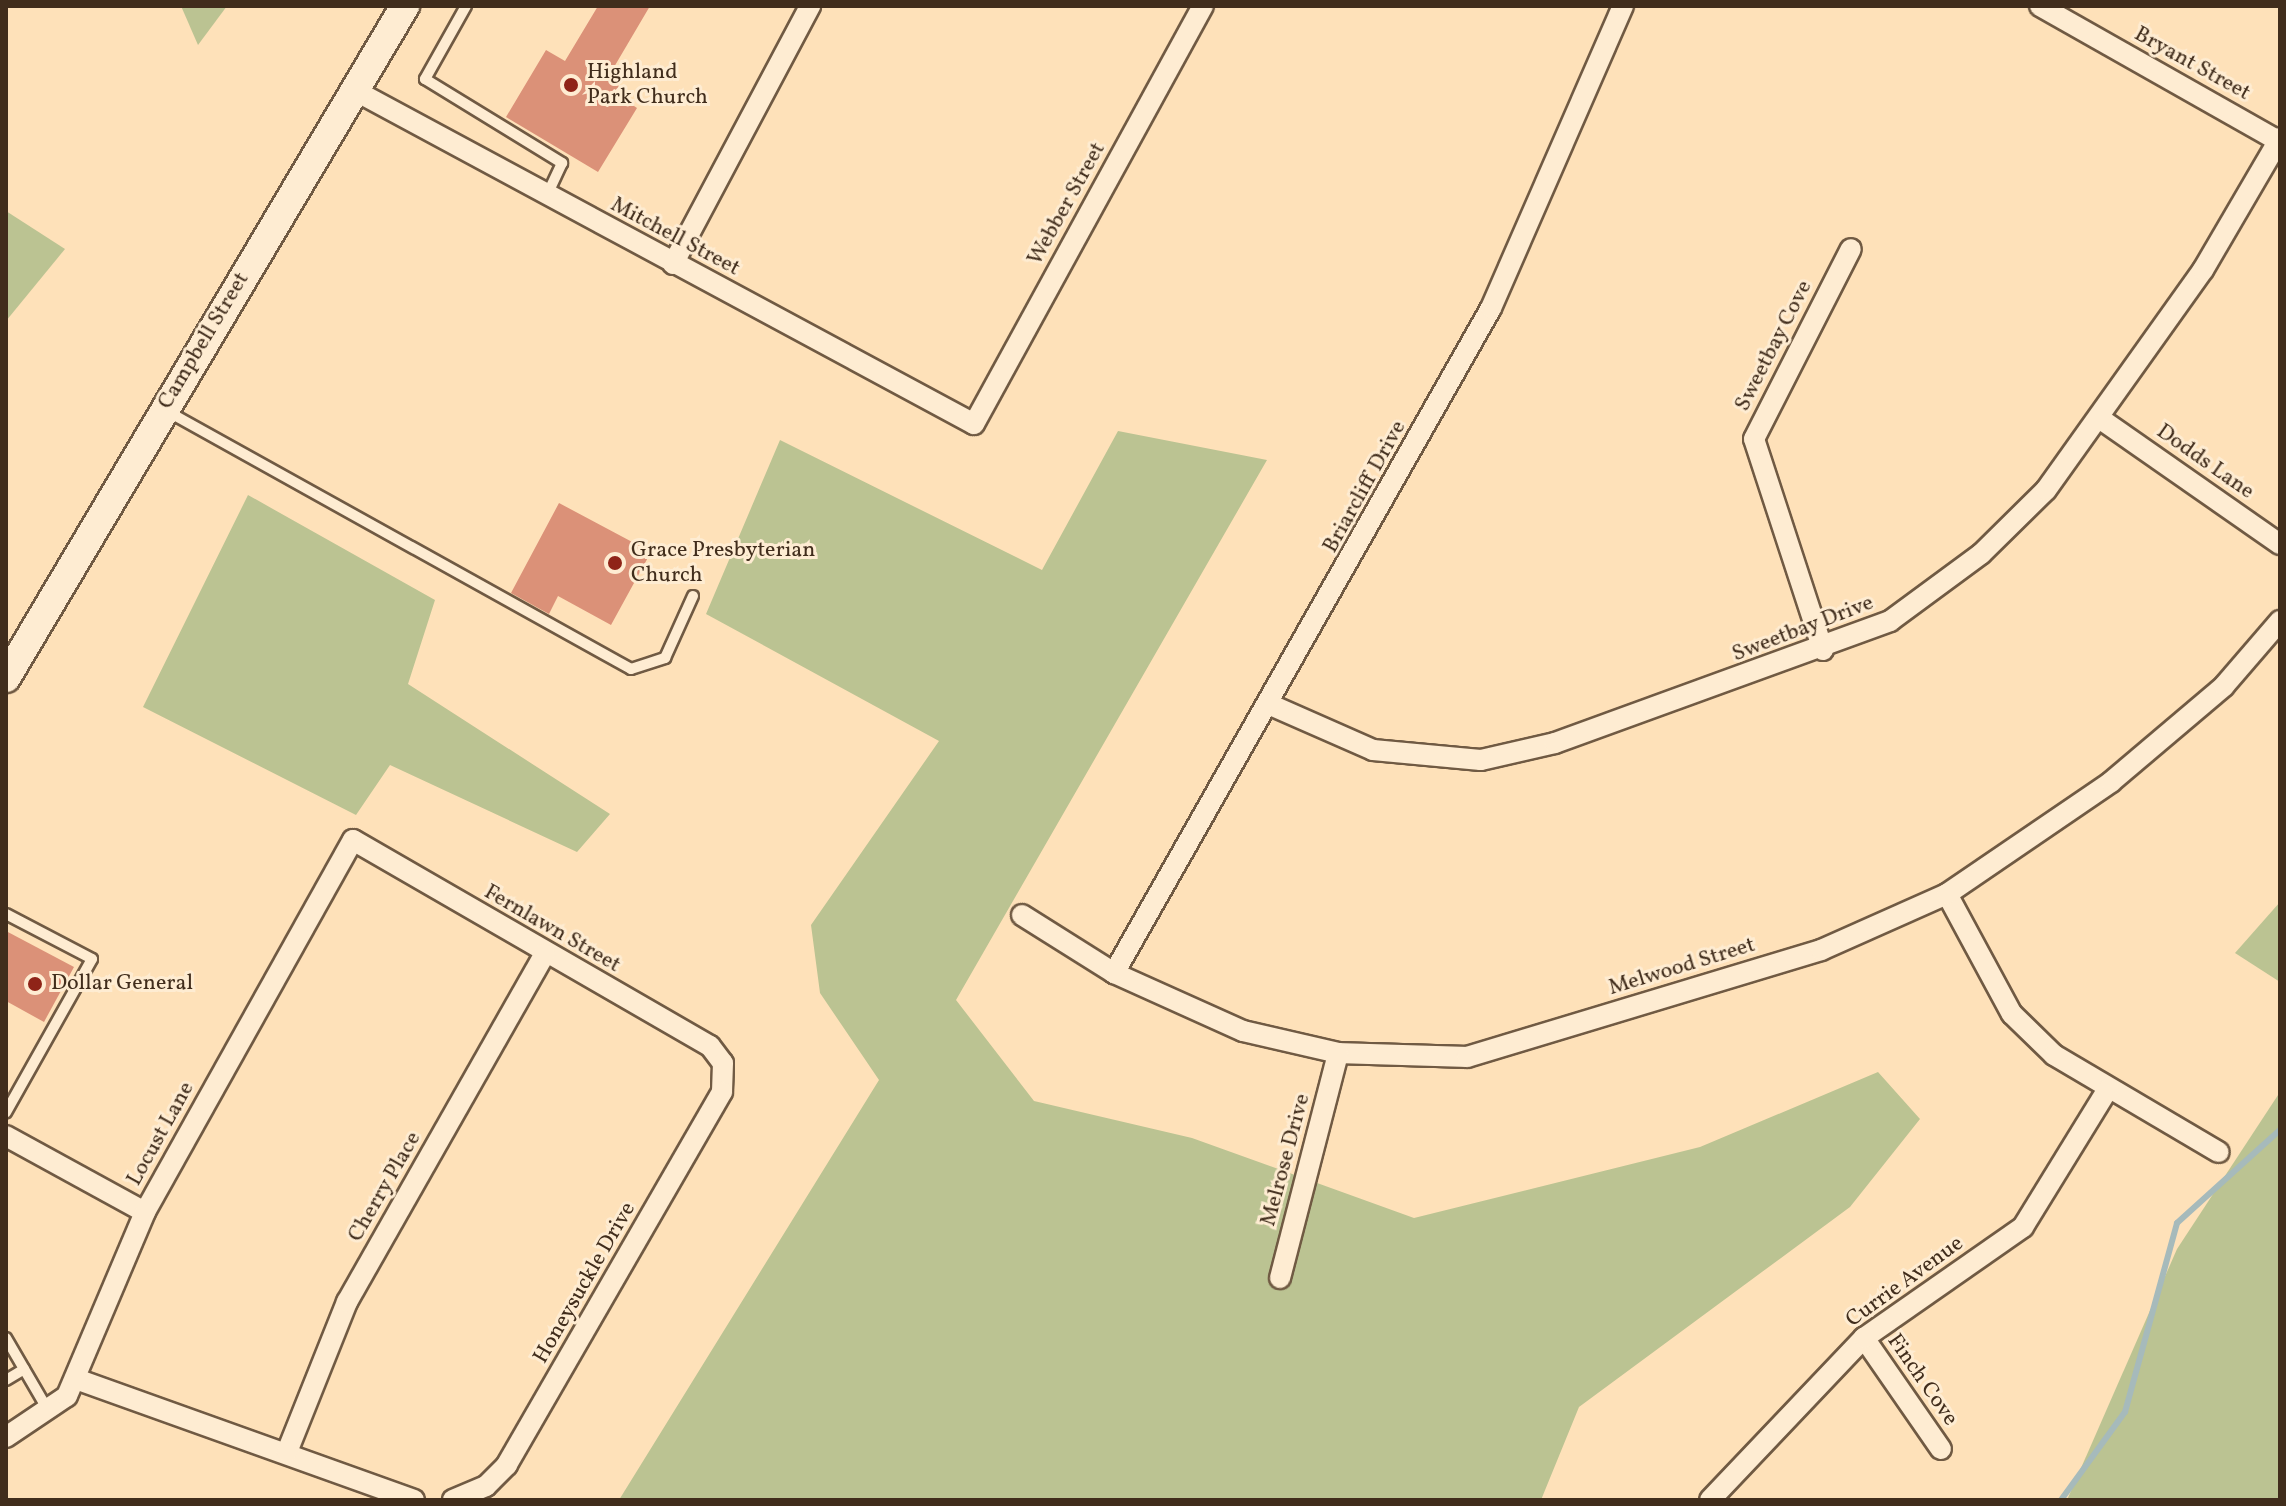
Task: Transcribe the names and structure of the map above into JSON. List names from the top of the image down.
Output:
{
  "streets": {
    "main road": ["Campbell Street"],
    "street": [
      "Bryant Street",
      "Webber Street",
      "Mitchell Street",
      "Sweetbay Cove",
      "Dodds Lane",
      "Briarcliff Drive",
      "Sweetbay Drive",
      "Fernlawn Street",
      "Melwood Street",
      "Locust Lane",
      "Melrose Drive",
      "Cherry Place",
      "Currie Avenue",
      "Honeysuckle Drive",
      "Finch Cove"
    ]
  },
  "crossings": [
    ["Bryant Street", "Sweetbay Drive"],
    ["Webber Street", "Mitchell Street"],
    ["Mitchell Street", "Campbell Street"],
    ["Sweetbay Cove", "Sweetbay Drive"],
    ["Dodds Lane", "Sweetbay Drive"],
    ["Briarcliff Drive", "Sweetbay Drive"],
    ["Briarcliff Drive", "Melwood Street"],
    ["Fernlawn Street", "Locust Lane"],
    ["Fernlawn Street", "Cherry Place"],
    ["Fernlawn Street", "Honeysuckle Drive"],
    ["Melwood Street", "Melrose Drive"],
    ["Currie Avenue", "Finch Cove"]
  ],
  "places": ["Highland Park Church", "Grace Presbyterian Church", "Dollar General"]
}
